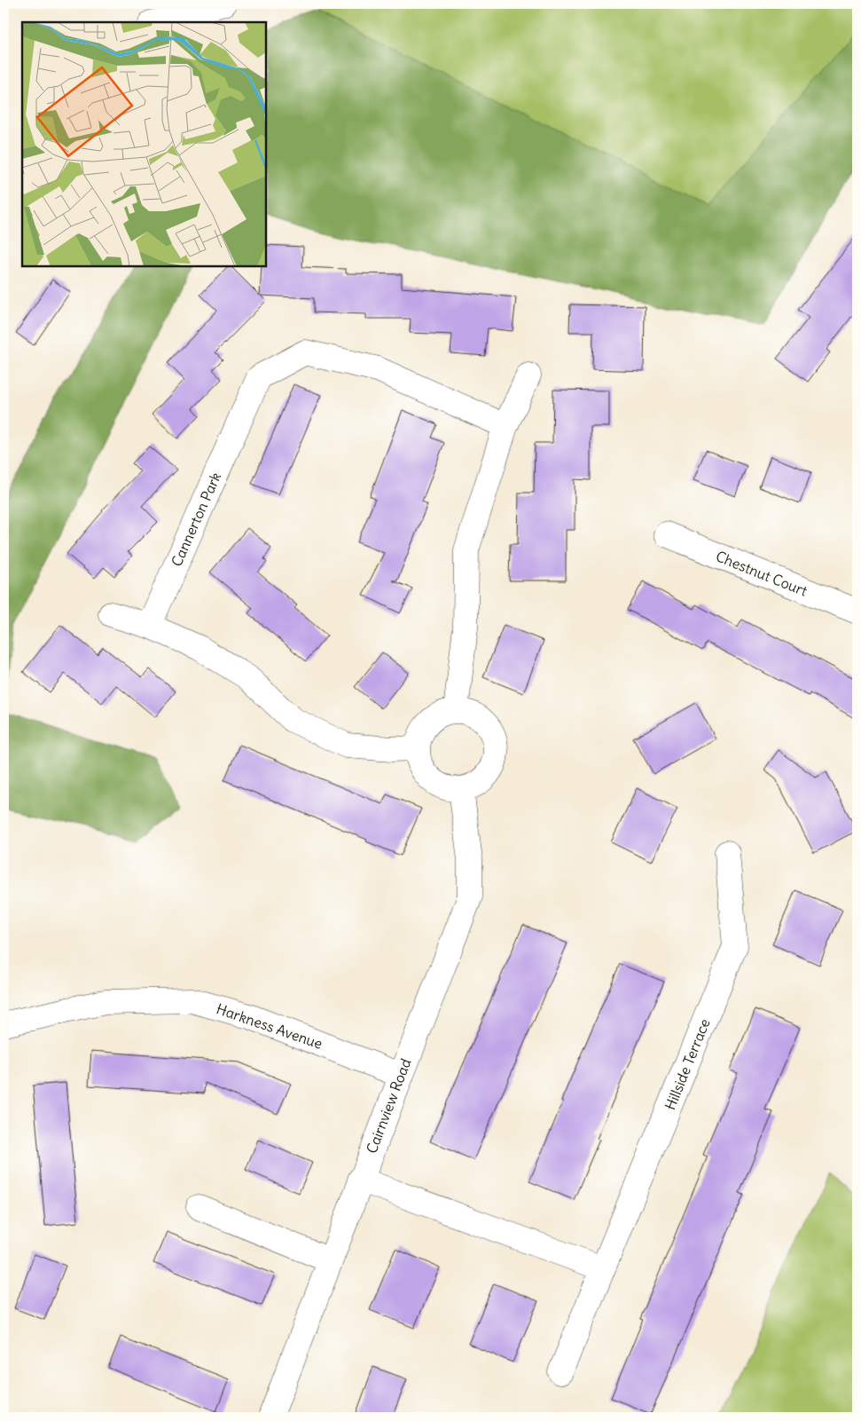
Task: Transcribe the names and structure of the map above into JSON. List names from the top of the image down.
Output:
{
  "streets": {
    "street": [
      "Cannerton Park",
      "Chestnut Court",
      "Harkness Avenue",
      "Hillside Terrace",
      "Cairnview Road"
    ]
  },
  "crossings": [
    ["Harkness Avenue", "Cairnview Road"]
  ]
}
